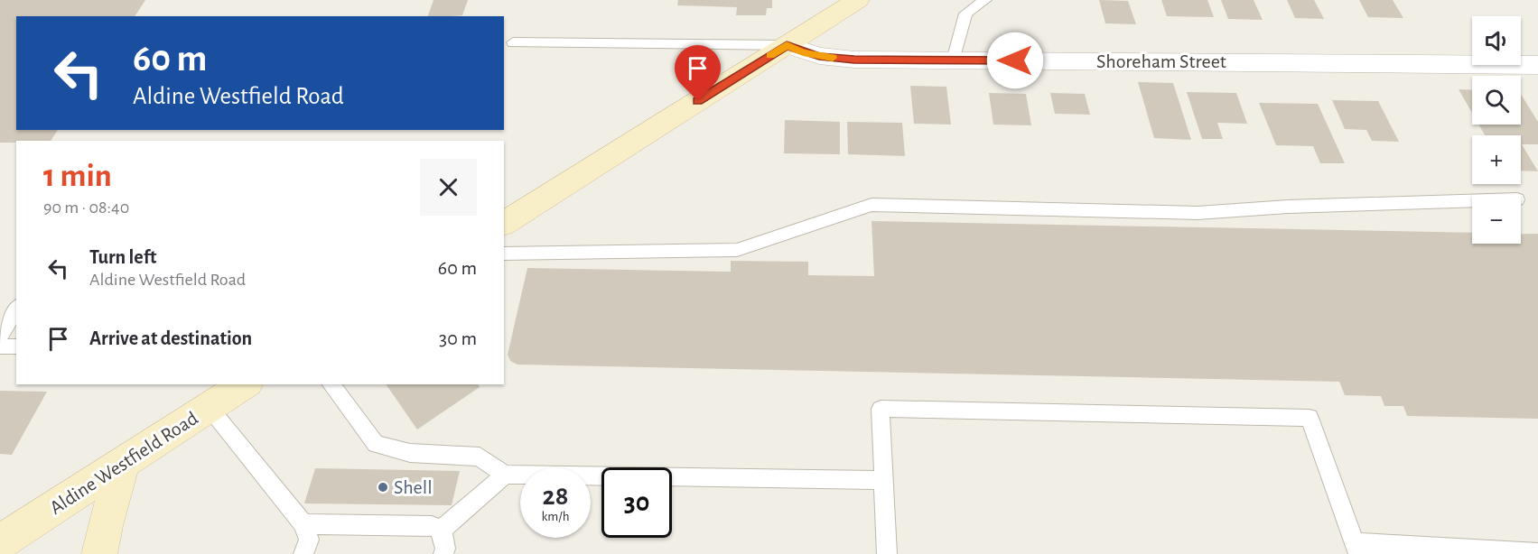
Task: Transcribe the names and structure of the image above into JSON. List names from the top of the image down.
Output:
{
  "streets": {
    "main road": ["Aldine Westfield Road"],
    "street": ["Shoreham Street"]
  },
  "places": ["Shell"],
  "page": {
    "map_buttons": ["+", "−"],
    "turn": ["60 m", "Aldine Westfield Road"],
    "heading": ["1 min", "90 m · 08:40"],
    "list": [
      {
        "name": "Turn left",
        "note": "Aldine Westfield Road",
        "value": "60 m"
      },
      {
        "name": "Arrive at destination",
        "value": "30 m"
      }
    ],
    "speed": "28 km/h",
    "limit": "30"
  }
}
